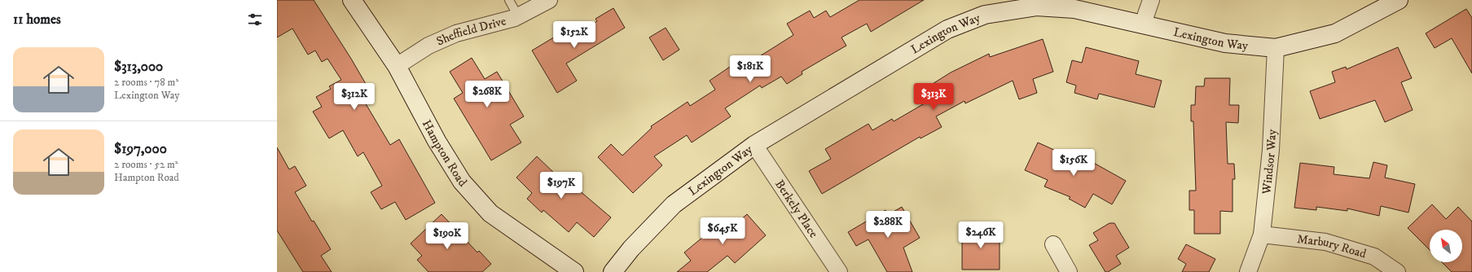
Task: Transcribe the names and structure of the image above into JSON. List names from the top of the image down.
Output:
{
  "streets": {
    "street": [
      "Sheffield Drive",
      "Lexington Way",
      "Hampton Road",
      "Windsor Way",
      "Berkely Place",
      "Marbury Road"
    ]
  },
  "crossings": [
    ["Sheffield Drive", "Hampton Road"],
    ["Lexington Way", "Windsor Way"],
    ["Lexington Way", "Berkely Place"],
    ["Windsor Way", "Marbury Road"]
  ],
  "north": "top left",
  "page": {
    "heading": "11 homes",
    "price": [
      "$152K",
      "$181K",
      "$268K",
      "$312K",
      "$313K",
      "$156K",
      "$197K",
      "$288K",
      "$645K",
      "$246K",
      "$190K"
    ],
    "list": [
      {
        "name": "$313,000",
        "note": "2 rooms · 78 m² · Lexington Way"
      },
      {
        "name": "$197,000",
        "note": "2 rooms · 52 m² · Hampton Road"
      }
    ]
  }
}
